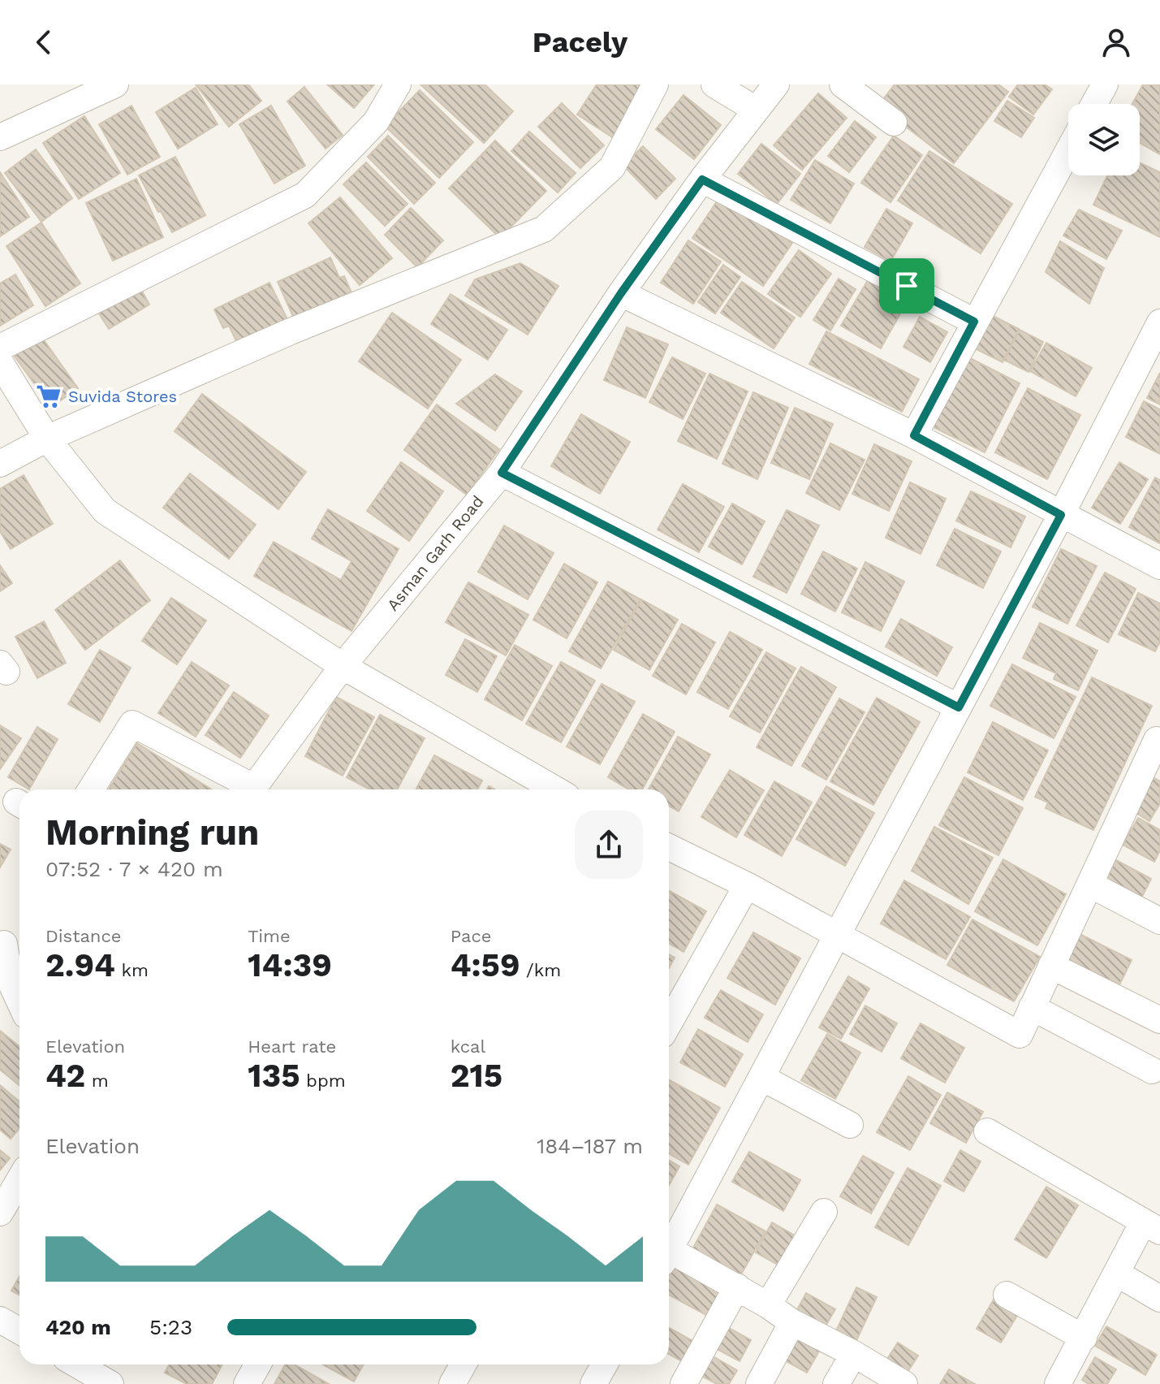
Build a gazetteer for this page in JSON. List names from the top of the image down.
{
  "streets": {
    "street": ["Asman Garh Road"]
  },
  "places": {
    "supermarket": ["Suvida Stores"]
  },
  "page": {
    "header": "Pacely",
    "heading": ["Morning run", "07:52 · 7 × 420 m"],
    "stats": [
      ["Distance", "2.94 km"],
      ["Time", "14:39"],
      ["Pace", "4:59 /km"],
      ["Elevation", "42 m"],
      ["Heart rate", "135 bpm"],
      ["kcal", "215"]
    ],
    "chart": ["Elevation", "184–187 m"],
    "list": [
      {
        "name": "420 m",
        "note": "5:23"
      }
    ]
  }
}
